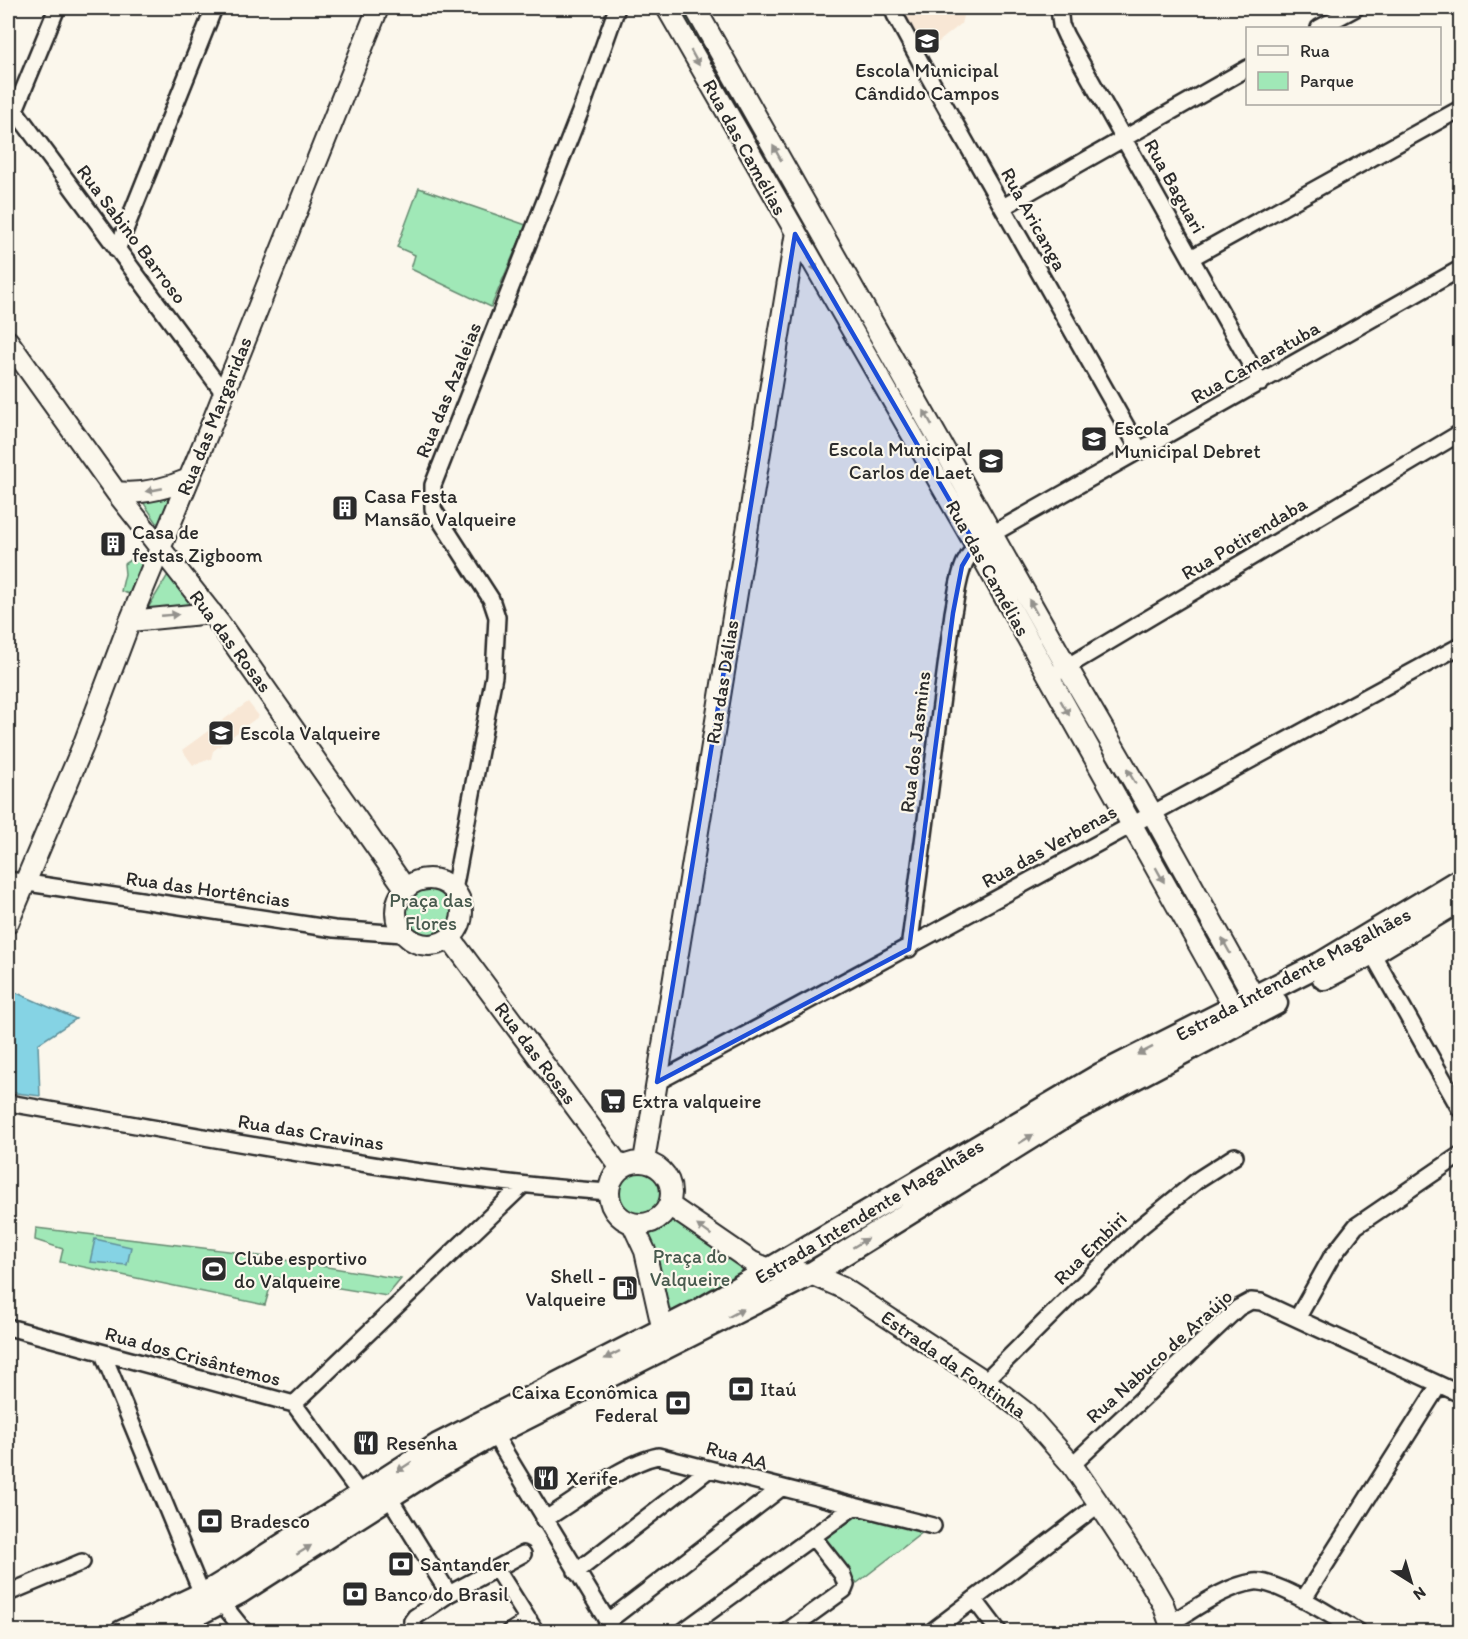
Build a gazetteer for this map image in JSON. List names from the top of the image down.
{
  "streets": {
    "main road": ["Estrada Intendente Magalhães"],
    "street": [
      "Rua das Camélias",
      "Rua Baguari",
      "Rua Aricanga",
      "Rua Sabino Barroso",
      "Rua Camaratuba",
      "Rua das Azaleias",
      "Rua das Margaridas",
      "Rua Potirendaba",
      "Rua das Rosas",
      "Rua das Dálias",
      "Rua dos Jasmins",
      "Rua das Verbenas",
      "Rua das Hortências",
      "Rua das Cravinas",
      "Rua Embiri",
      "Rua dos Crisântemos",
      "Rua Nabuco de Araújo",
      "Estrada da Fontinha",
      "Rua AA"
    ]
  },
  "crossings": [
    ["Rua das Camélias", "Rua Camaratuba"],
    ["Rua das Camélias", "Rua Potirendaba"],
    ["Rua das Camélias", "Rua das Dálias"],
    ["Rua das Camélias", "Rua dos Jasmins"],
    ["Rua das Camélias", "Rua das Verbenas"],
    ["Rua das Camélias", "Estrada Intendente Magalhães"],
    ["Rua Baguari", "Rua Camaratuba"],
    ["Rua Aricanga", "Rua Camaratuba"],
    ["Rua Sabino Barroso", "Rua das Margaridas"],
    ["Rua Camaratuba", "Rua dos Jasmins"],
    ["Rua das Azaleias", "Rua das Rosas"],
    ["Rua das Azaleias", "Rua das Hortências"],
    ["Rua das Margaridas", "Rua das Rosas"],
    ["Rua das Margaridas", "Rua das Hortências"],
    ["Rua das Rosas", "Rua das Dálias"],
    ["Rua das Rosas", "Rua das Hortências"],
    ["Rua das Rosas", "Rua das Cravinas"],
    ["Rua das Dálias", "Rua das Verbenas"],
    ["Rua das Dálias", "Rua das Cravinas"],
    ["Rua dos Jasmins", "Rua das Verbenas"],
    ["Estrada Intendente Magalhães", "Rua dos Crisântemos"],
    ["Estrada Intendente Magalhães", "Estrada da Fontinha"],
    ["Rua Embiri", "Estrada da Fontinha"],
    ["Rua Nabuco de Araújo", "Estrada da Fontinha"]
  ],
  "parks": ["Praça das Flores", "Praça do Valqueire"],
  "places": {
    "school or university": [
      "Escola Municipal Cândido Campos",
      "Escola Municipal Debret",
      "Escola Municipal Carlos de Laet",
      "Escola Valqueire"
    ],
    "building": ["Casa Festa Mansão Valqueire", "Casa de festas Zigboom"],
    "supermarket": ["Extra valqueire"],
    "sports": ["Clube esportivo do Valqueire"],
    "fuel station": ["Shell - Valqueire"],
    "bank": [
      "Itaú",
      "Caixa Econômica Federal",
      "Bradesco",
      "Santander",
      "Banco do Brasil"
    ],
    "restaurant": ["Resenha", "Xerife"]
  },
  "legend": ["Rua", "Parque"],
  "north": "bottom right"
}
